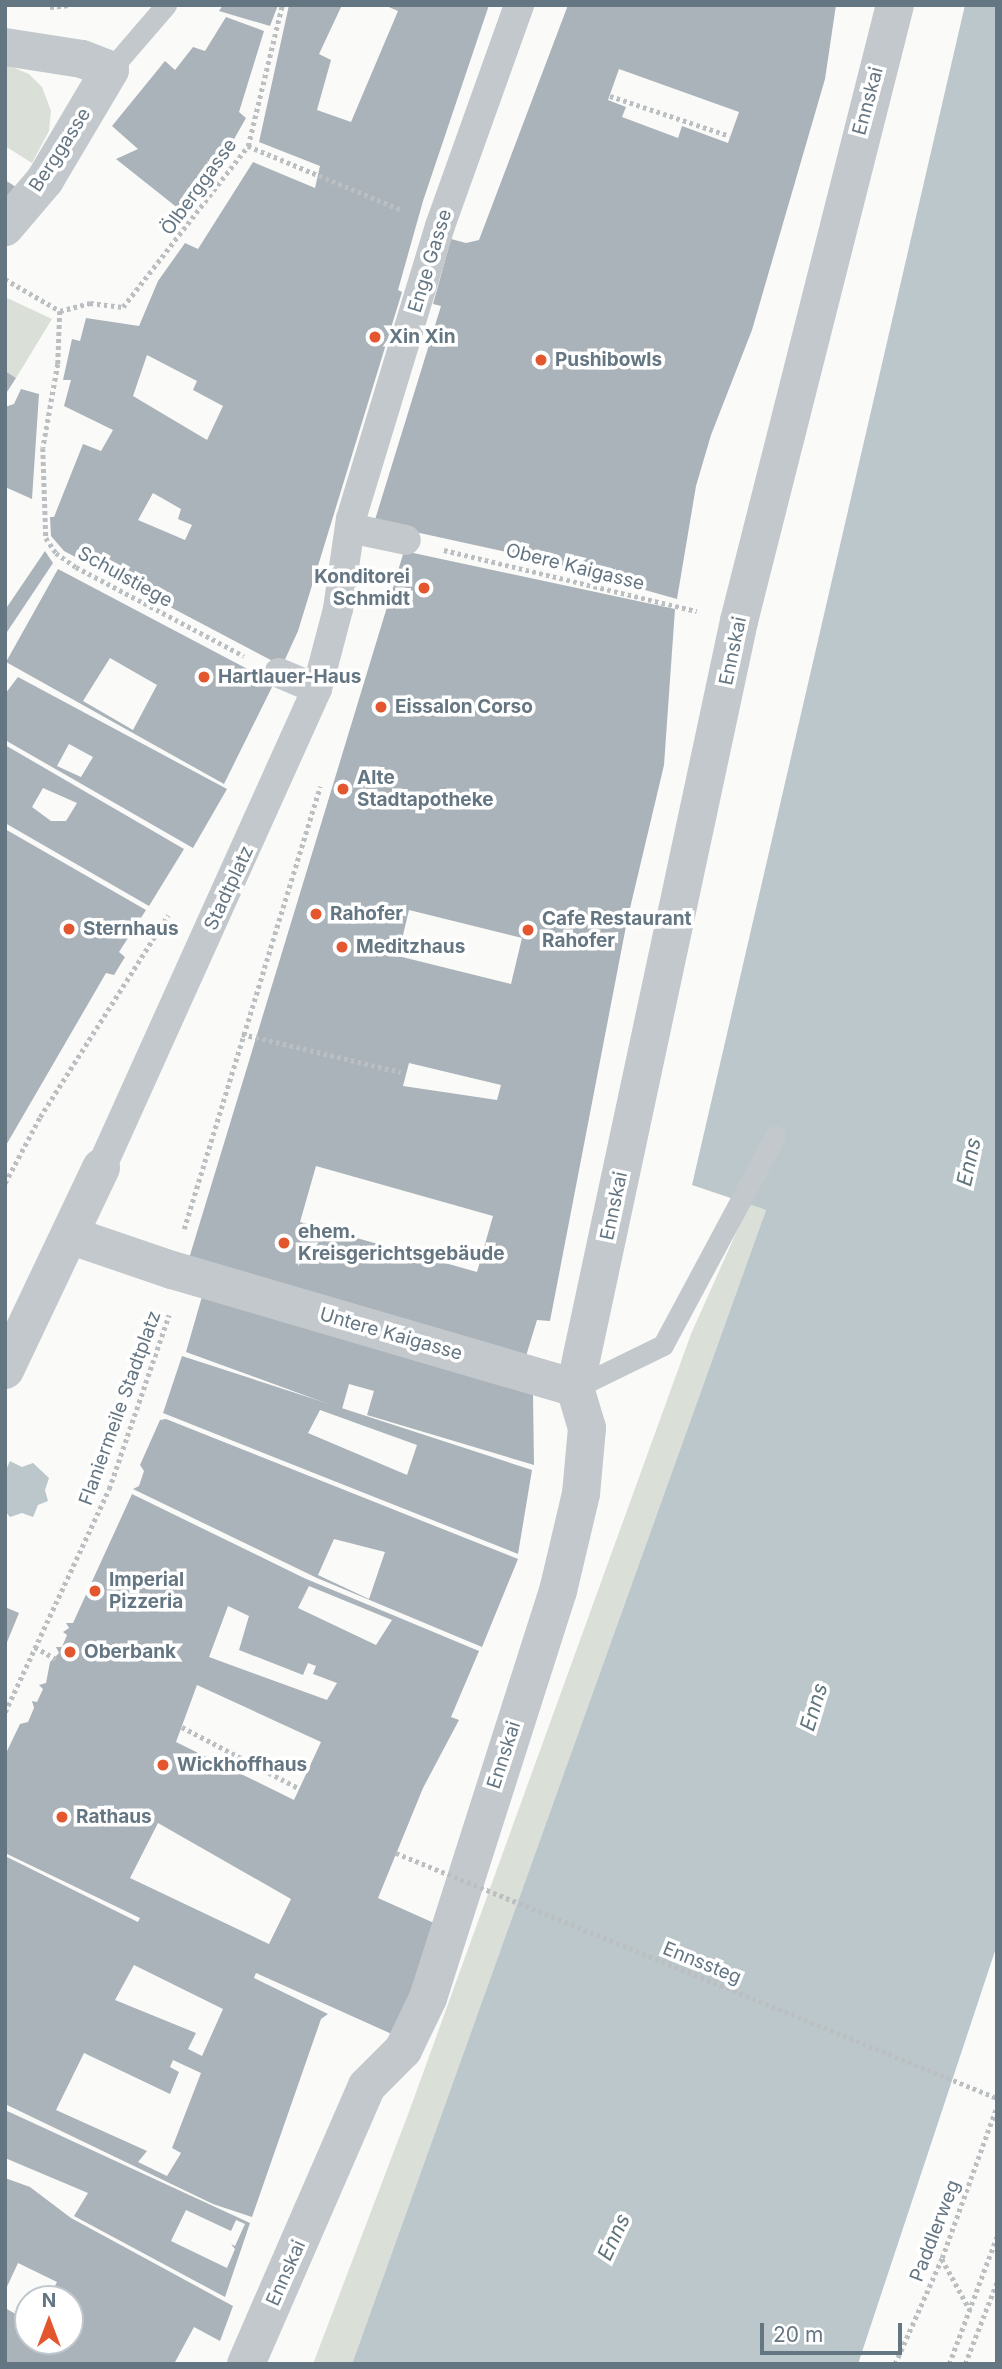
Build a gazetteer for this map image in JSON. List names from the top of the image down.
{
  "streets": {
    "street": [
      "Ennskai",
      "Berggasse",
      "Enge Gasse",
      "Stadtplatz",
      "Untere Kaigasse"
    ],
    "path": [
      "Ölberggasse",
      "Obere Kaigasse",
      "Schulstiege",
      "Flaniermeile Stadtplatz",
      "Ennssteg",
      "Paddlerweg"
    ]
  },
  "crossings": [
    ["Ennskai", "Obere Kaigasse"],
    ["Ennskai", "Untere Kaigasse"],
    ["Ölberggasse", "Schulstiege"],
    ["Enge Gasse", "Stadtplatz"],
    ["Untere Kaigasse", "Flaniermeile Stadtplatz"]
  ],
  "water": ["Enns"],
  "places": [
    "Xin Xin",
    "Pushibowls",
    "Konditorei Schmidt",
    "Hartlauer-Haus",
    "Eissalon Corso",
    "Alte Stadtapotheke",
    "Rahofer",
    "Sternhaus",
    "Cafe Restaurant Rahofer",
    "Meditzhaus",
    "ehem. Kreisgerichtsgebäude",
    "Imperial Pizzeria",
    "Oberbank",
    "Wickhoffhaus",
    "Rathaus"
  ],
  "scale_bar": "20 m",
  "north": "top"
}
